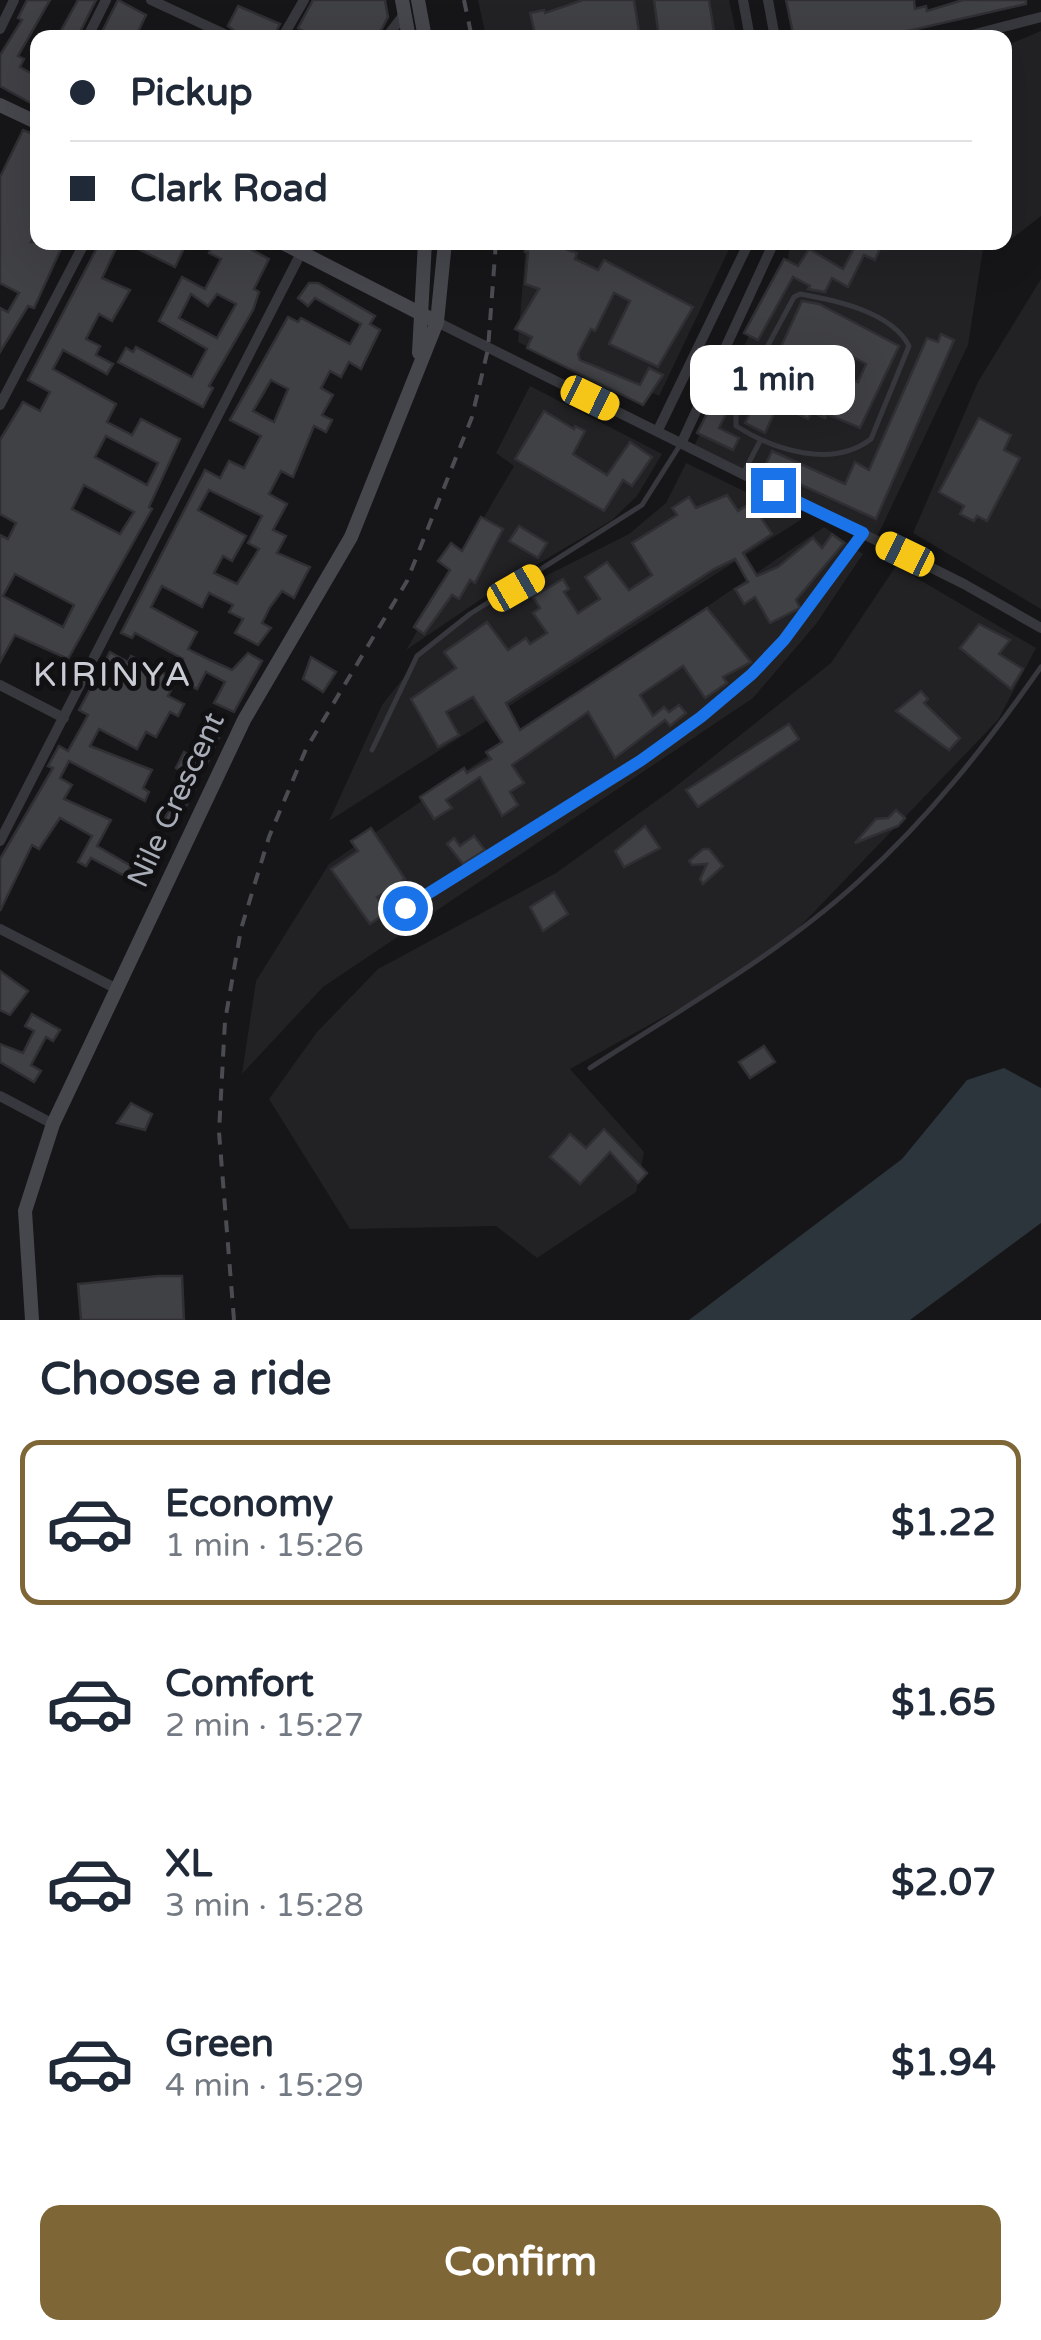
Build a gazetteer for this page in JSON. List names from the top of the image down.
{
  "streets": {
    "street": ["Nile Crescent"]
  },
  "districts": ["KIRINYA"],
  "page": {
    "banner": ["Pickup", "Clark Road"],
    "bubble": "1 min",
    "heading": "Choose a ride",
    "list": [
      {
        "name": "Economy",
        "note": "1 min · 15:26",
        "value": "$1.22"
      },
      {
        "name": "Comfort",
        "note": "2 min · 15:27",
        "value": "$1.65"
      },
      {
        "name": "XL",
        "note": "3 min · 15:28",
        "value": "$2.07"
      },
      {
        "name": "Green",
        "note": "4 min · 15:29",
        "value": "$1.94"
      }
    ],
    "buttons": "Confirm"
  }
}
